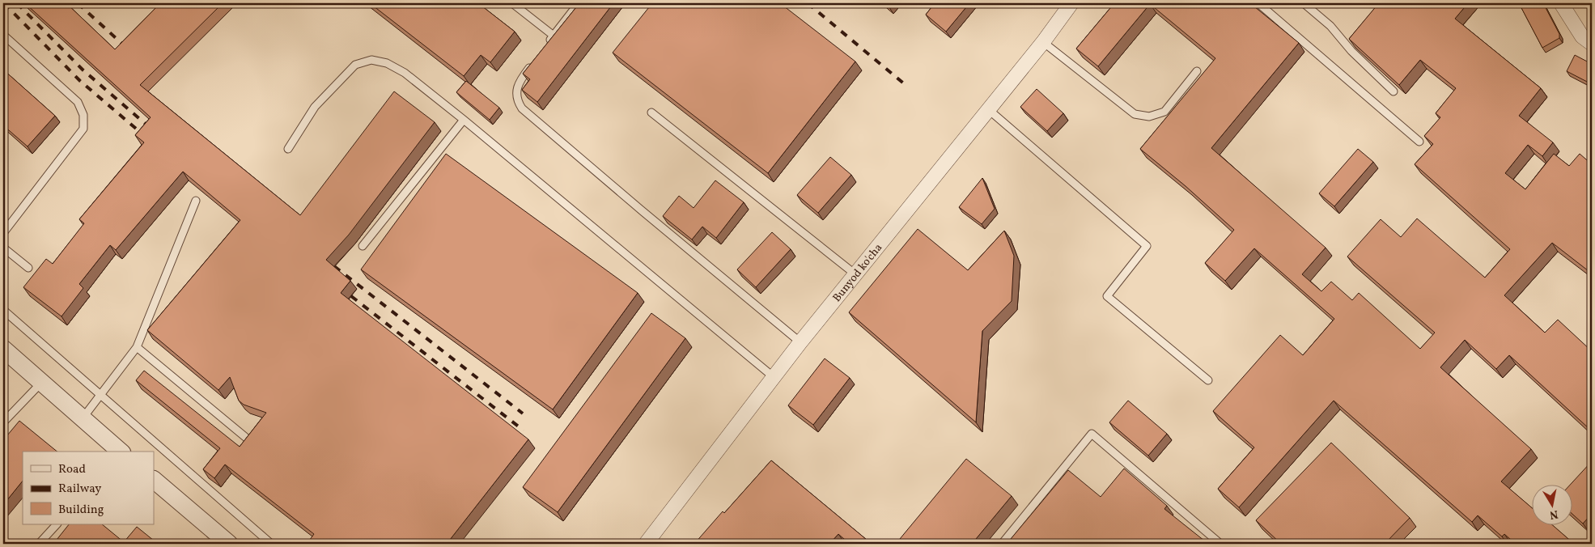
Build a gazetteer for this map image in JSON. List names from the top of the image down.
{
  "streets": {
    "street": ["Bunyod ko'cha"]
  },
  "legend": ["Road", "Railway", "Building"],
  "north": "bottom"
}
